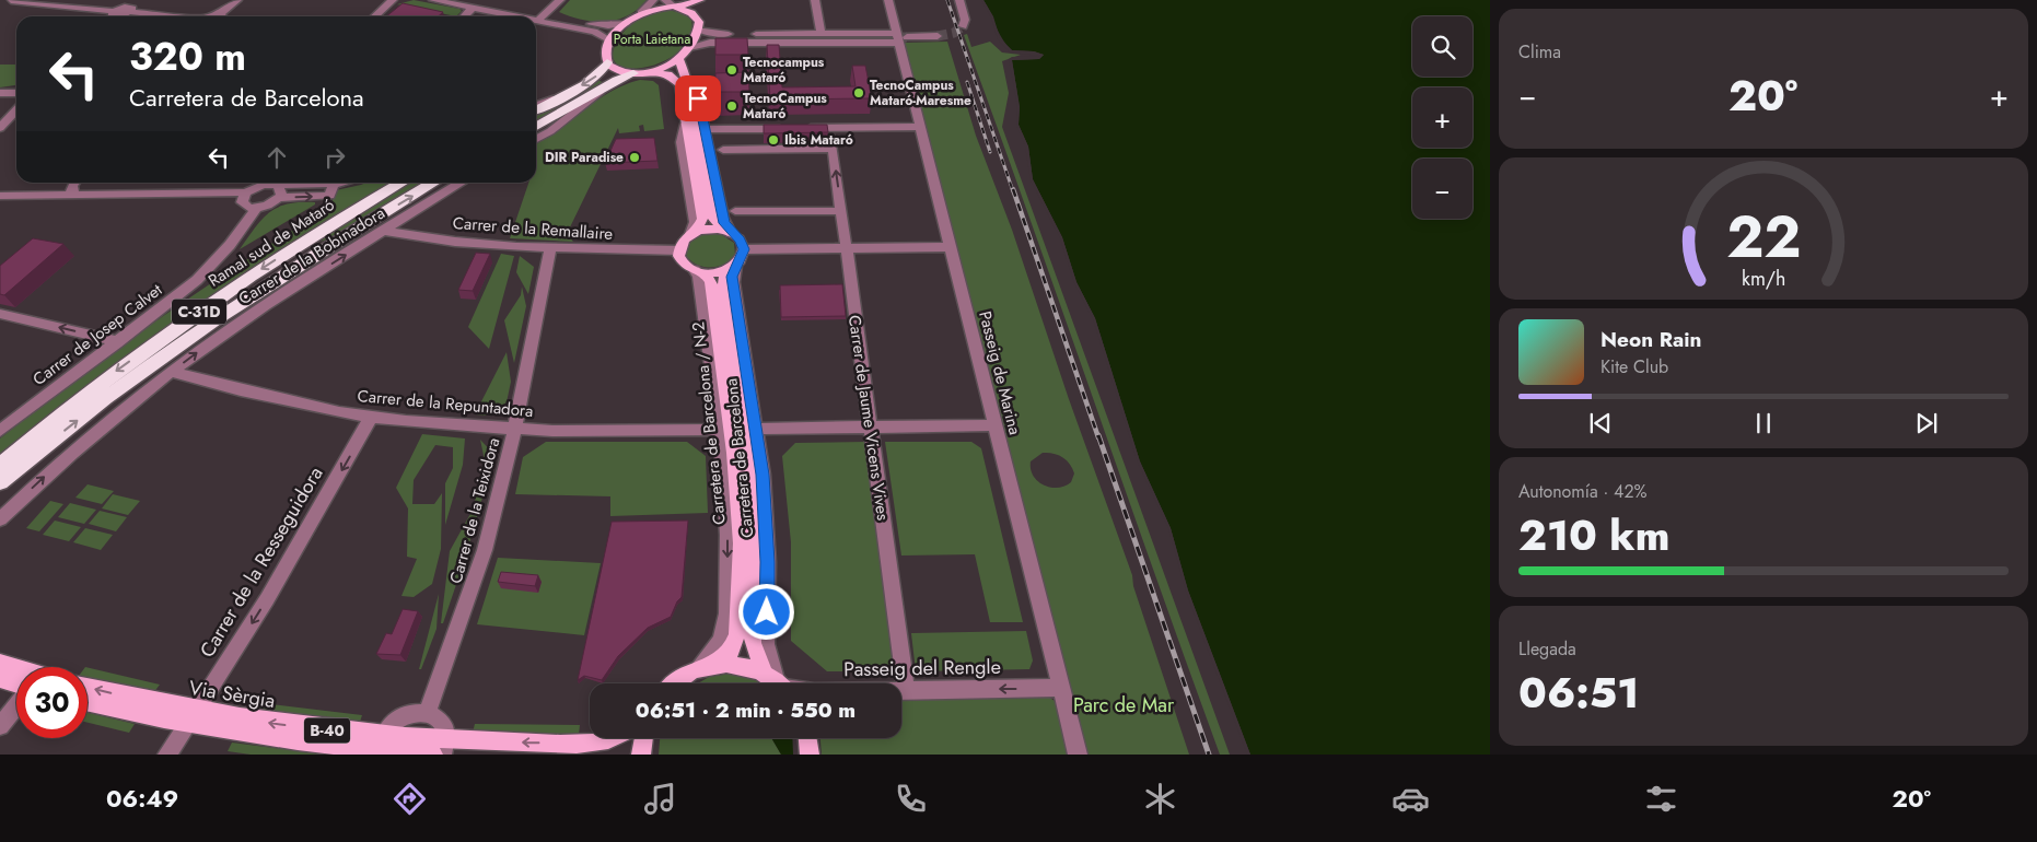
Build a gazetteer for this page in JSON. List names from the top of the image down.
{
  "streets": {
    "highway": ["Ramal sud de Mataró", "C-31D"],
    "main road": ["Carretera de Barcelona / N-2", "Via Sèrgia", "B-40"],
    "street": [
      "Carrer de la Remallaire",
      "Carrer de la Bobinadora",
      "Carrer de Josep Calvet",
      "Passeig de Marina",
      "Carrer de la Repuntadora",
      "Carrer de Jaume Vicens Vives",
      "Carretera de Barcelona",
      "Carrer de la Teixidora",
      "Carrer de la Resseguidora",
      "Passeig del Rengle"
    ]
  },
  "crossings": [
    ["Carrer de la Remallaire", "Carrer de la Bobinadora"],
    ["Carrer de la Remallaire", "Carretera de Barcelona / N-2"],
    ["Carrer de la Remallaire", "Carretera de Barcelona"],
    ["Carrer de la Remallaire", "Carrer de la Teixidora"],
    ["Carrer de la Bobinadora", "Carrer de la Repuntadora"],
    ["Passeig de Marina", "Passeig del Rengle"],
    ["Carrer de la Repuntadora", "Carretera de Barcelona"],
    ["Carrer de la Repuntadora", "Carrer de la Teixidora"],
    ["Carrer de la Repuntadora", "Carrer de la Resseguidora"],
    ["Carrer de Jaume Vicens Vives", "Passeig del Rengle"],
    ["Carretera de Barcelona / N-2", "Carretera de Barcelona"],
    ["Carrer de la Resseguidora", "Via Sèrgia"]
  ],
  "one_way": ["Carrer de la Bobinadora", "Carrer de la Resseguidora", "Passeig del Rengle"],
  "parks": ["Porta Laietana", "Parc de Mar"],
  "places": [
    "Tecnocampus Mataró",
    "TecnoCampus Mataró-Maresme",
    "TecnoCampus Mataró",
    "Ibis Mataró",
    "DIR Paradise"
  ],
  "page": {
    "tile": [
      "Clima",
      ["Autonomía · 42%", "210 km"],
      ["Llegada", "06:51"]
    ],
    "map_buttons": ["+", "−"],
    "turn": ["320 m", "Carretera de Barcelona"],
    "heat": ["−", "20°", "+"],
    "song": ["Neon Rain", "Kite Club"],
    "limit": "30",
    "trip": "06:51 · 2 min · 550 m",
    "tabs": ["06:49", "20°"],
    "gauge": ["22", "km/h"]
  }
}
